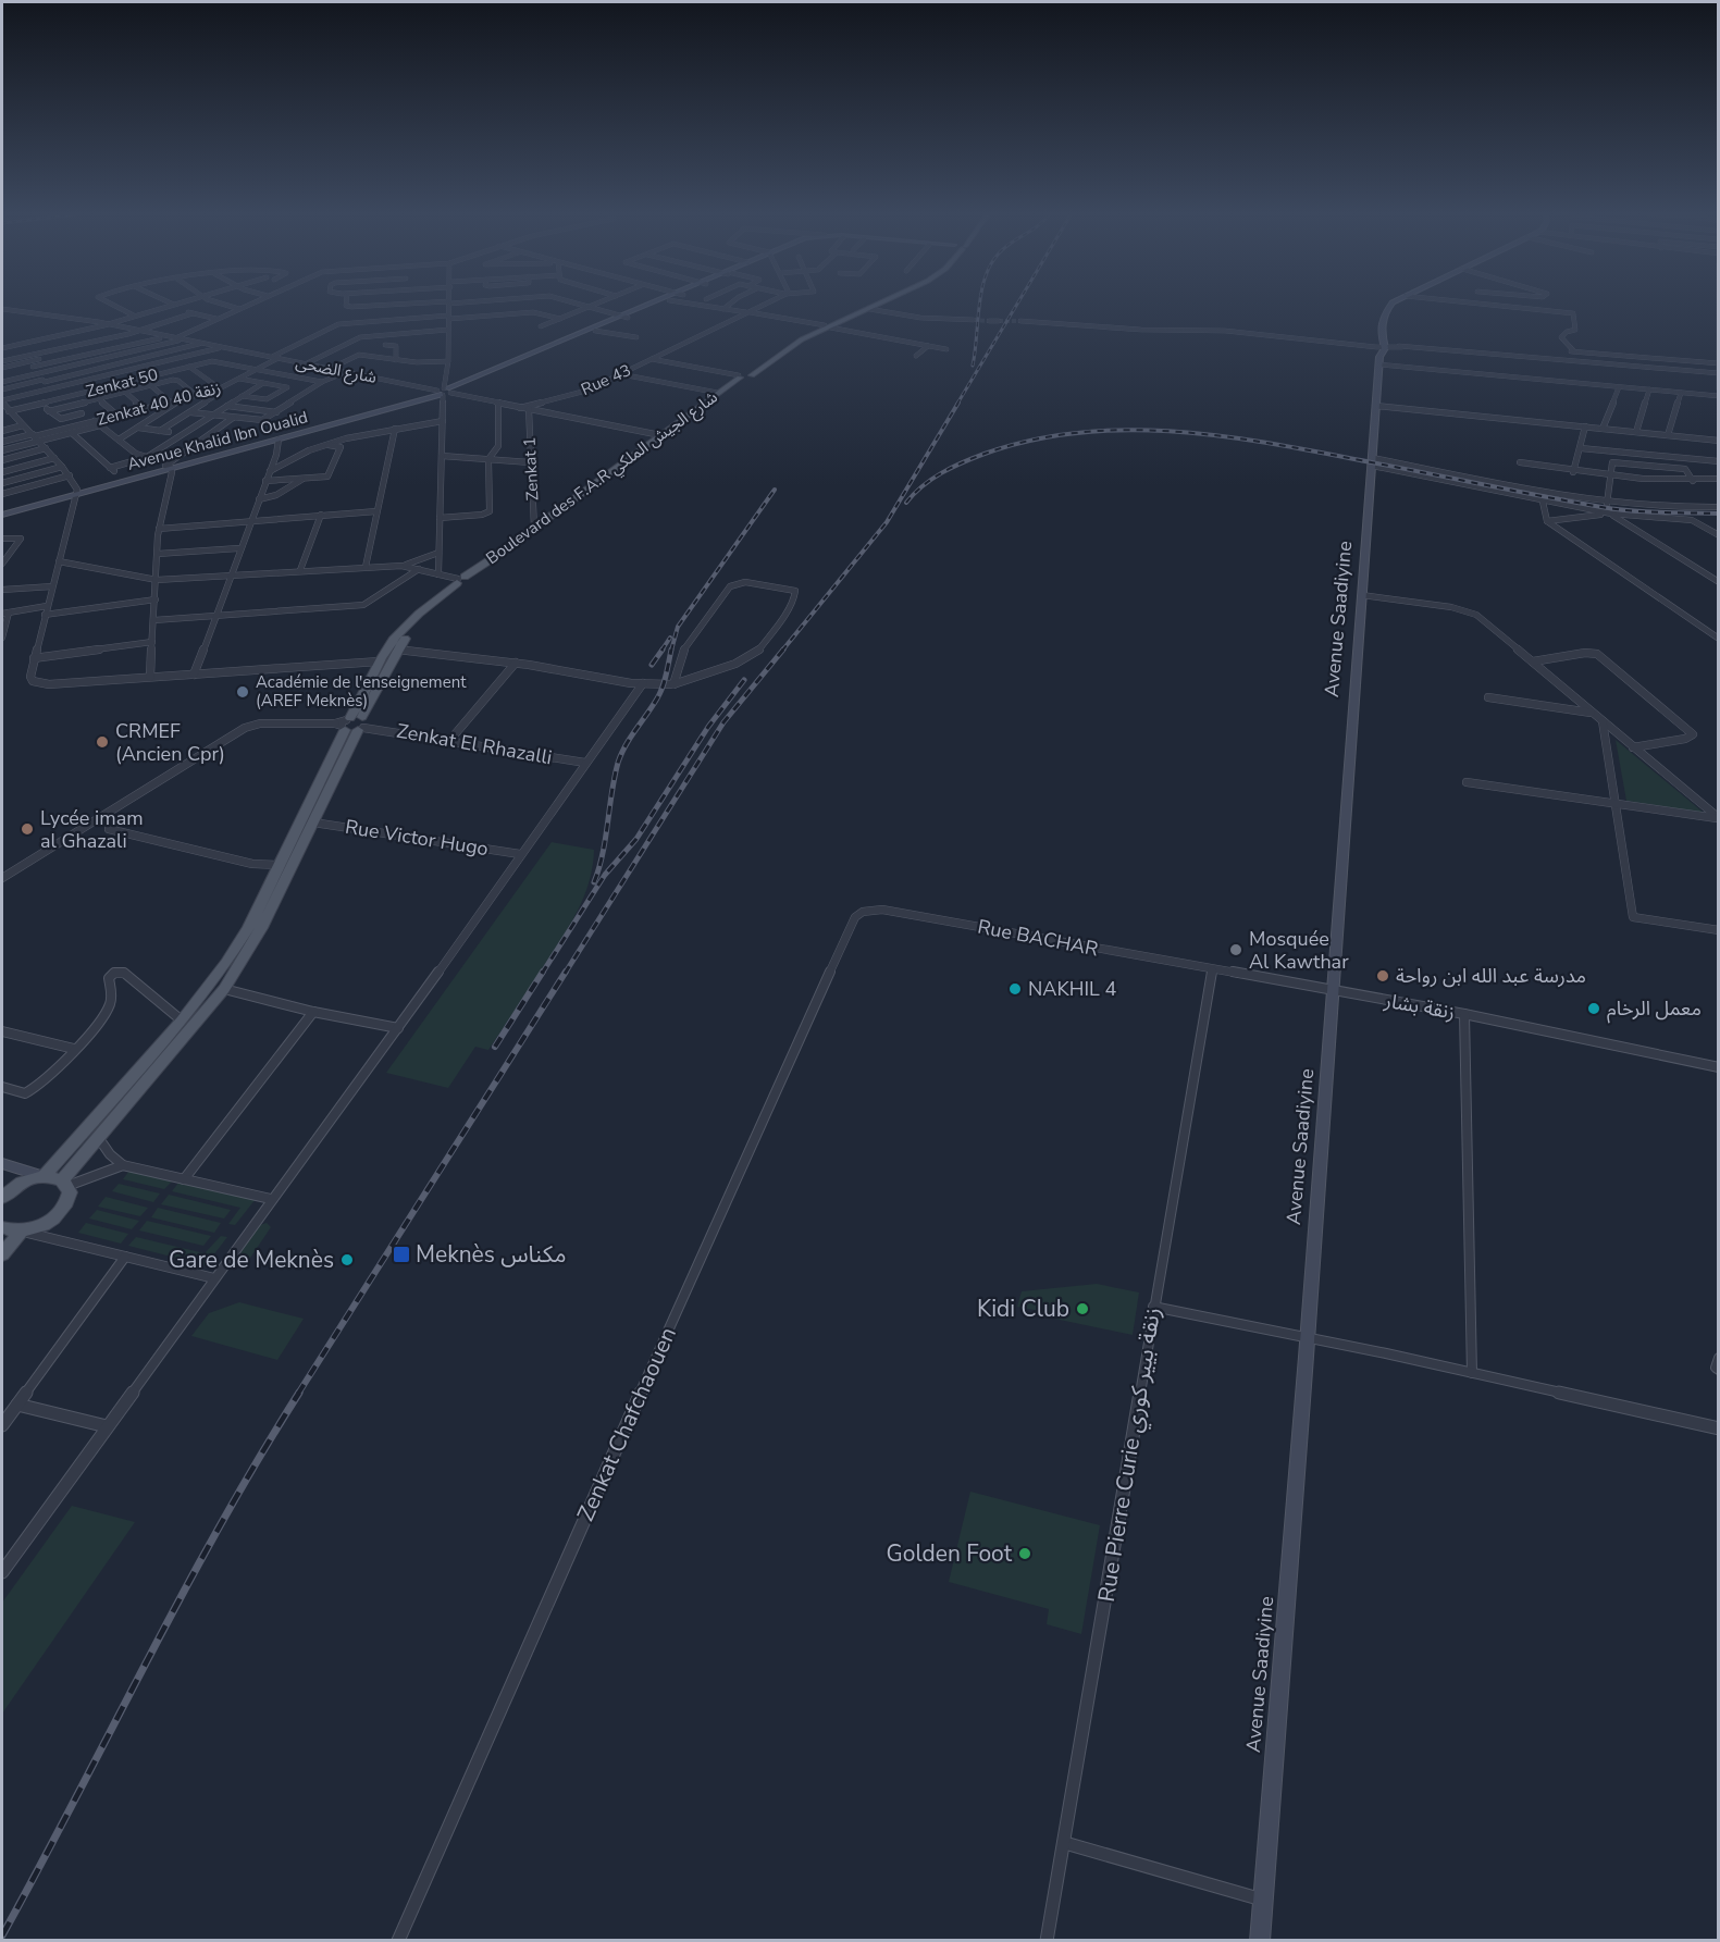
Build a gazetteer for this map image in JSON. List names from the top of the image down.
{
  "streets": {
    "main road": ["Avenue Khalid Ibn Oualid", "Boulevard des F.A.R شارع الجيش الملكي", "Avenue Saadiyine"],
    "street": [
      "شارع الضحى",
      "Rue 43",
      "Zenkat 50",
      "Zenkat 40 زنقة 40",
      "Zenkat 1",
      "Zenkat El Rhazalli",
      "Rue Victor Hugo",
      "Rue BACHAR",
      "زنقة بشار",
      "Zenkat Chafchaouen",
      "Rue Pierre Curie زنقة بيير كوري"
    ]
  },
  "crossings": [
    ["شارع الضحى", "Rue 43"],
    ["شارع الضحى", "Zenkat 40 زنقة 40"],
    ["شارع الضحى", "Avenue Khalid Ibn Oualid"],
    ["شارع الضحى", "Zenkat 1"],
    ["شارع الضحى", "Boulevard des F.A.R شارع الجيش الملكي"],
    ["Zenkat 50", "Zenkat 40 زنقة 40"],
    ["Zenkat 1", "Boulevard des F.A.R شارع الجيش الملكي"],
    ["Boulevard des F.A.R شارع الجيش الملكي", "Zenkat El Rhazalli"],
    ["Boulevard des F.A.R شارع الجيش الملكي", "Rue Victor Hugo"],
    ["Avenue Saadiyine", "زنقة بشار"],
    ["Rue BACHAR", "زنقة بشار"],
    ["Rue BACHAR", "Zenkat Chafchaouen"],
    ["Rue BACHAR", "Rue Pierre Curie زنقة بيير كوري"],
    ["زنقة بشار", "Rue Pierre Curie زنقة بيير كوري"]
  ],
  "places": {
    "other": [
      "Académie de l'enseignement (AREF Meknès)",
      "CRMEF (Ancien Cpr)",
      "Lycée imam al Ghazali",
      "Mosquée Al Kawthar",
      "مدرسة عبد الله ابن رواحة",
      "NAKHIL 4",
      "معمل الرخام",
      "Gare de Meknès",
      "Kidi Club",
      "Golden Foot"
    ],
    "transit": ["Meknès مكناس"]
  }
}
